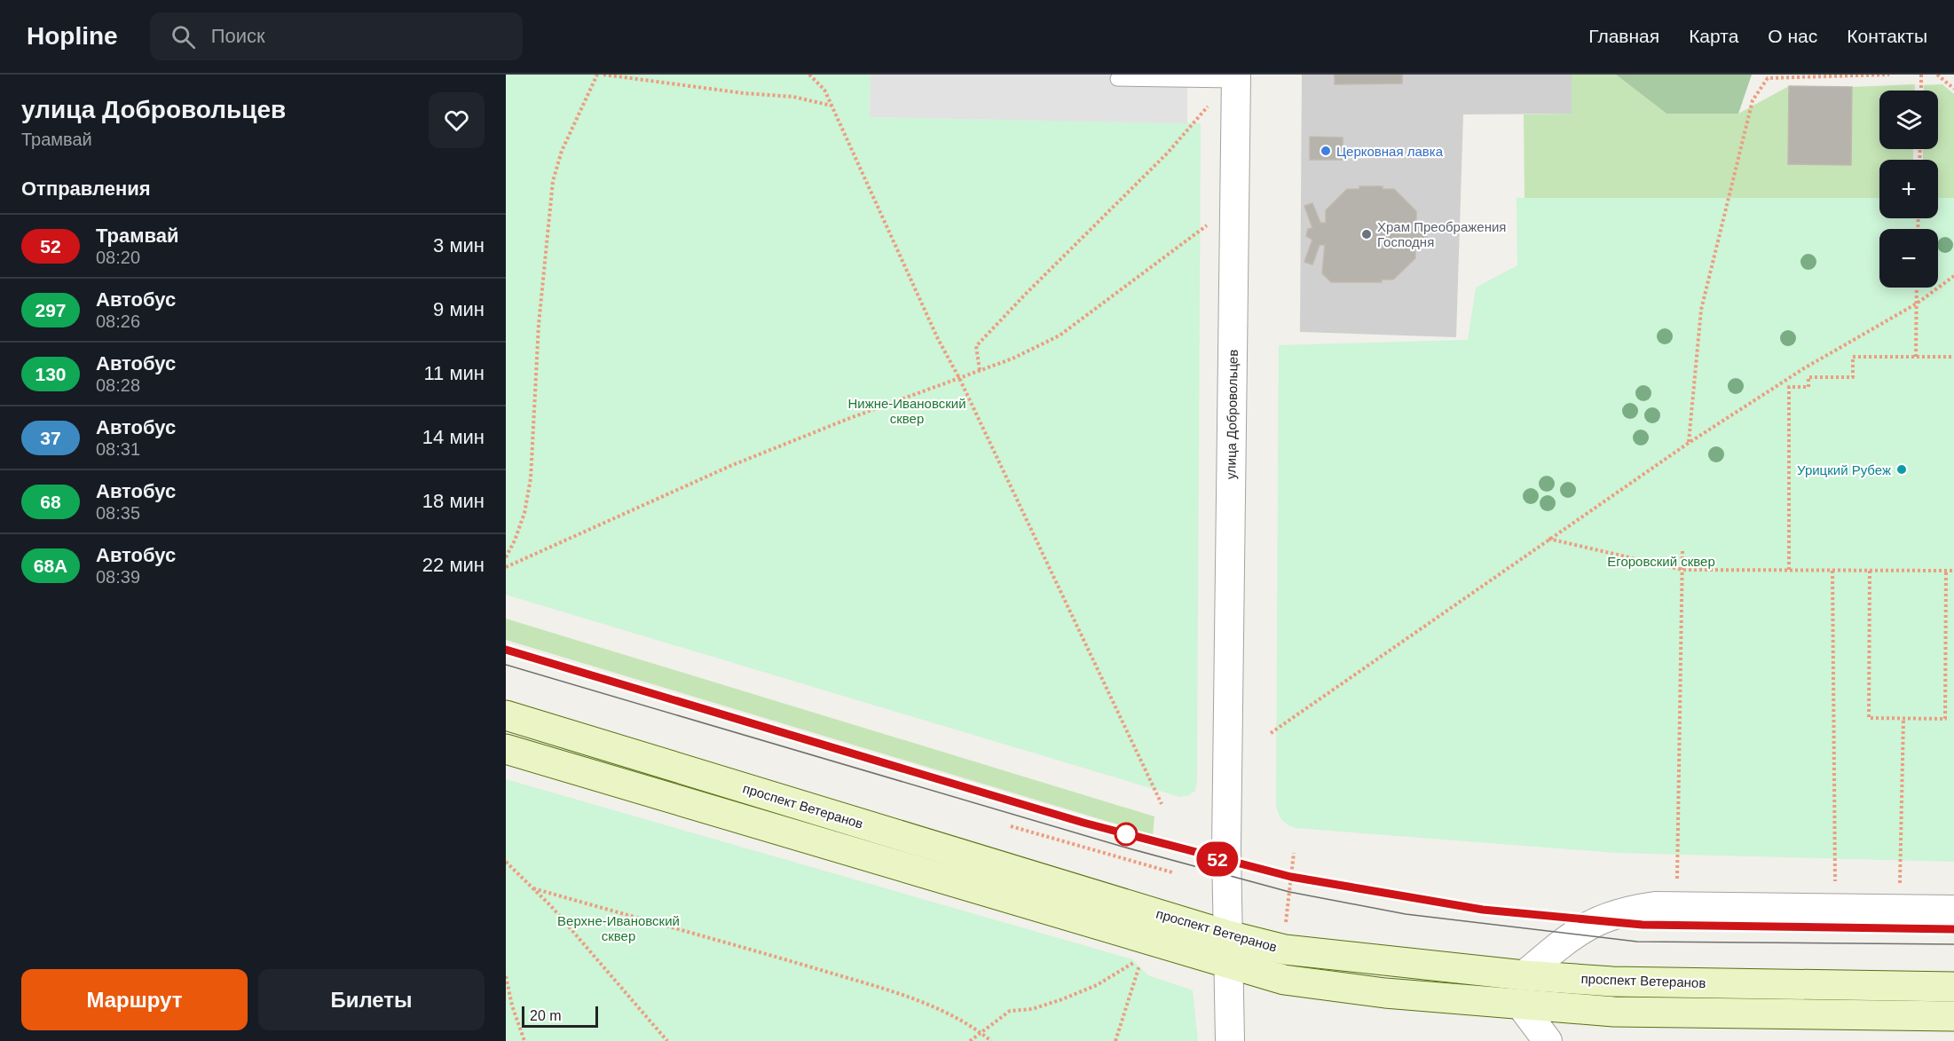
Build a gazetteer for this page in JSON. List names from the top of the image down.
{
  "streets": {
    "main road": ["проспект Ветеранов"],
    "street": ["улица Добровольцев"]
  },
  "crossings": [
    ["улица Добровольцев", "проспект Ветеранов"]
  ],
  "parks": ["Нижне-Ивановский сквер", "Егоровский сквер", "Верхне-Ивановский сквер"],
  "places": ["Церковная лавка", "Храм Преображения Господня", "Урицкий Рубеж"],
  "lines": ["tram line 52"],
  "scale_bar": "20 m",
  "page": {
    "header": "Hopline",
    "search": "Поиск",
    "nav": [
      "Главная",
      "Карта",
      "О нас",
      "Контакты"
    ],
    "heading": [
      ["улица Добровольцев", "Трамвай"],
      "Отправления"
    ],
    "on_map": "52",
    "map_buttons": ["+", "−"],
    "list": [
      {
        "mark": "52",
        "name": "Трамвай",
        "note": "08:20",
        "value": "3 мин"
      },
      {
        "mark": "297",
        "name": "Автобус",
        "note": "08:26",
        "value": "9 мин"
      },
      {
        "mark": "130",
        "name": "Автобус",
        "note": "08:28",
        "value": "11 мин"
      },
      {
        "mark": "37",
        "name": "Автобус",
        "note": "08:31",
        "value": "14 мин"
      },
      {
        "mark": "68",
        "name": "Автобус",
        "note": "08:35",
        "value": "18 мин"
      },
      {
        "mark": "68А",
        "name": "Автобус",
        "note": "08:39",
        "value": "22 мин"
      }
    ],
    "buttons": ["Маршрут", "Билеты"],
    "scale": "20 m"
  }
}
